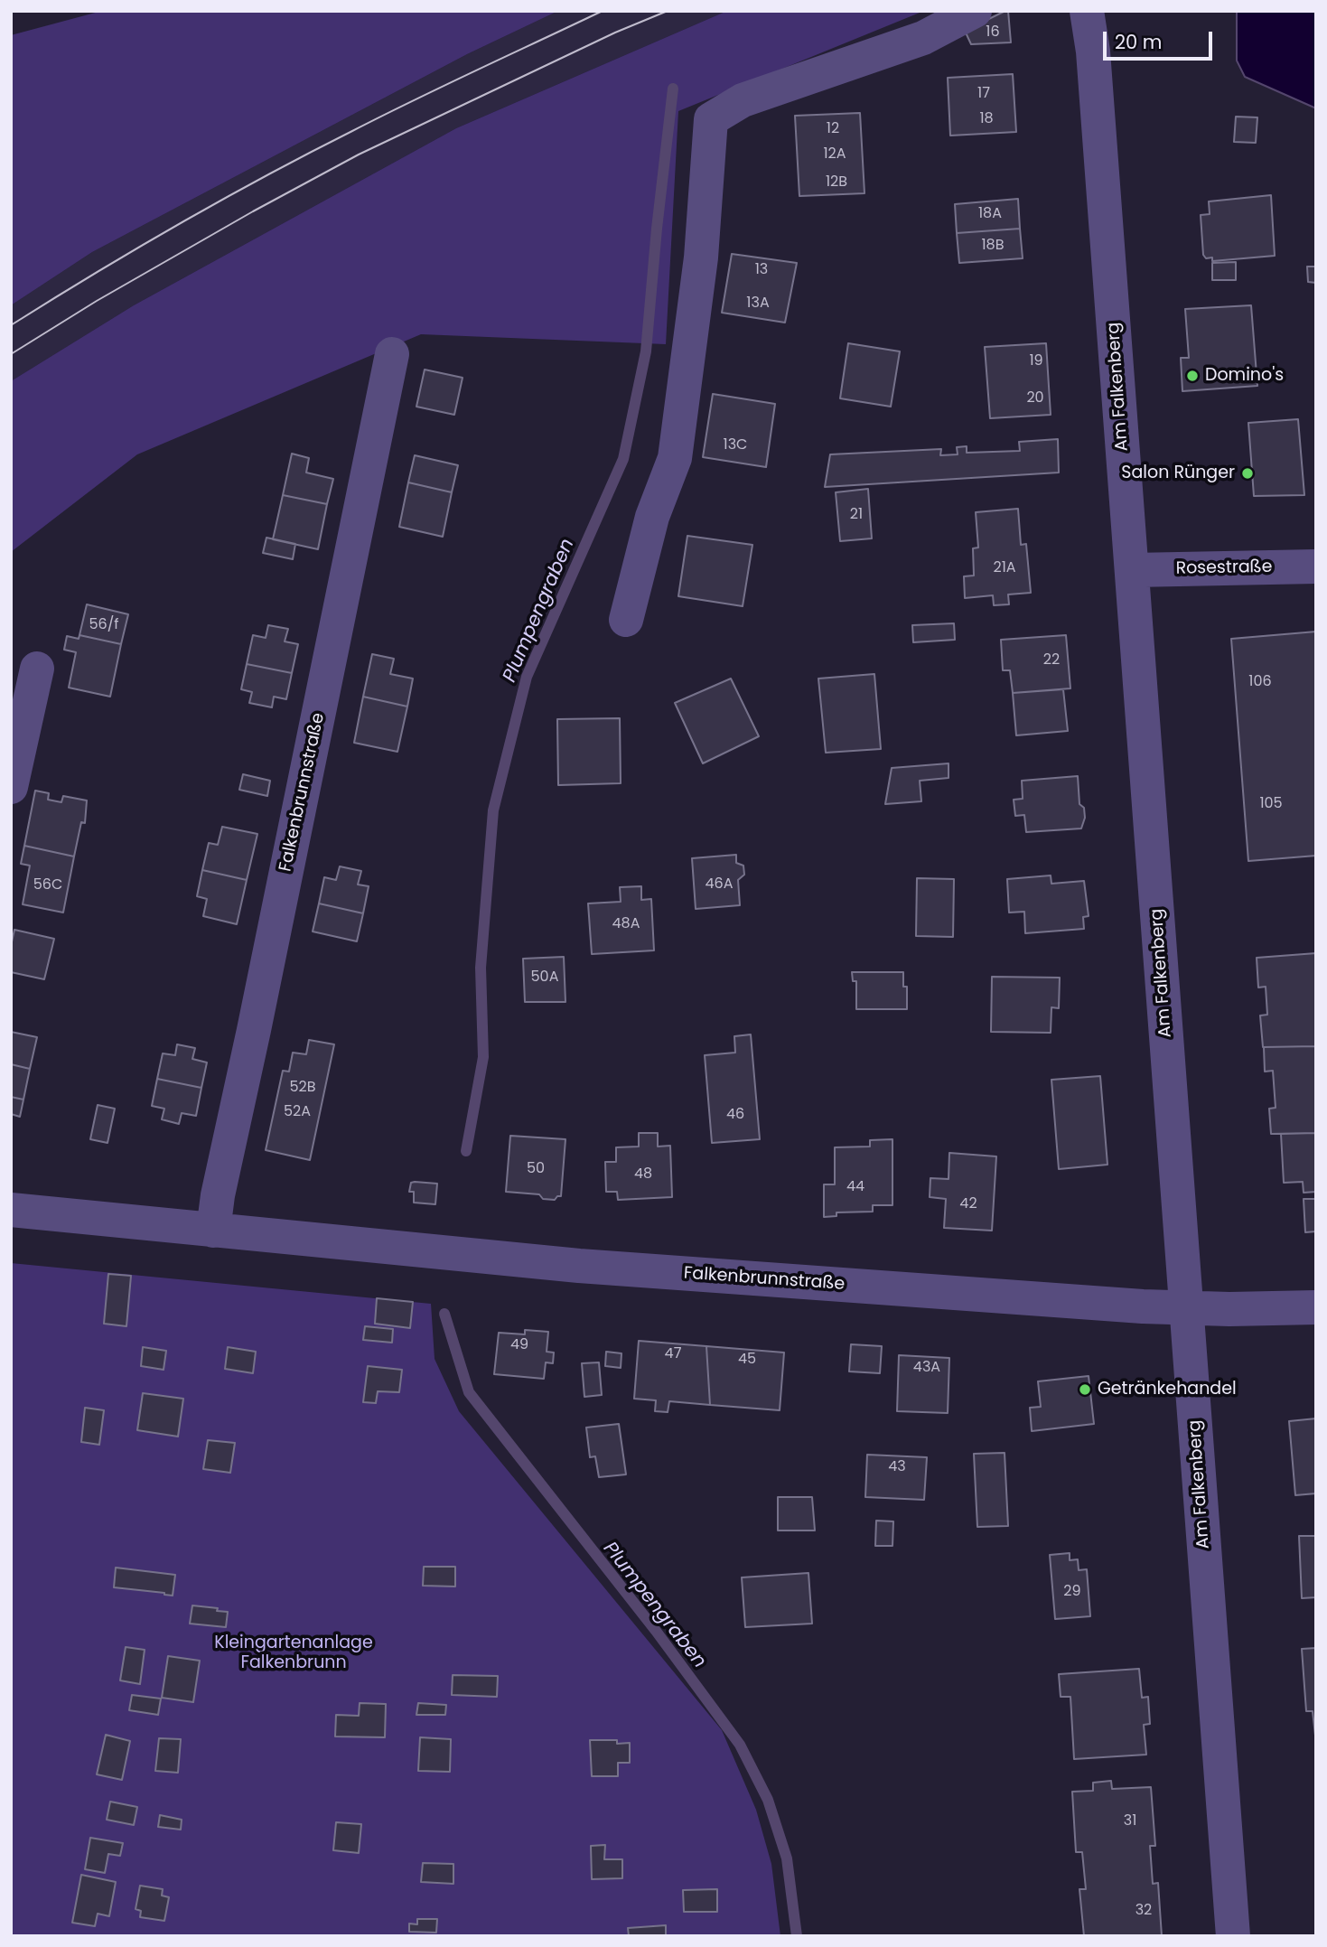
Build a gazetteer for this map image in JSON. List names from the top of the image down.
{
  "streets": {
    "street": ["Am Falkenberg", "Rosestraße", "Falkenbrunnstraße"]
  },
  "crossings": [
    ["Am Falkenberg", "Rosestraße"],
    ["Am Falkenberg", "Falkenbrunnstraße"]
  ],
  "water": ["Plumpengraben"],
  "parks": ["Kleingartenanlage Falkenbrunn"],
  "places": ["Domino's", "Salon Rünger", "Getränkehandel"],
  "house_numbers": [
    "16",
    "17",
    "18",
    "12",
    "12A",
    "12B",
    "18A",
    "18B",
    "13",
    "13A",
    "19",
    "20",
    "13C",
    "21",
    "21A",
    "56/f",
    "22",
    "106",
    "105",
    "46A",
    "56C",
    "48A",
    "50A",
    "52B",
    "52A",
    "46",
    "50",
    "48",
    "44",
    "42",
    "49",
    "47",
    "45",
    "43A",
    "43",
    "29",
    "31",
    "32"
  ],
  "scale_bar": "20 m"
}
